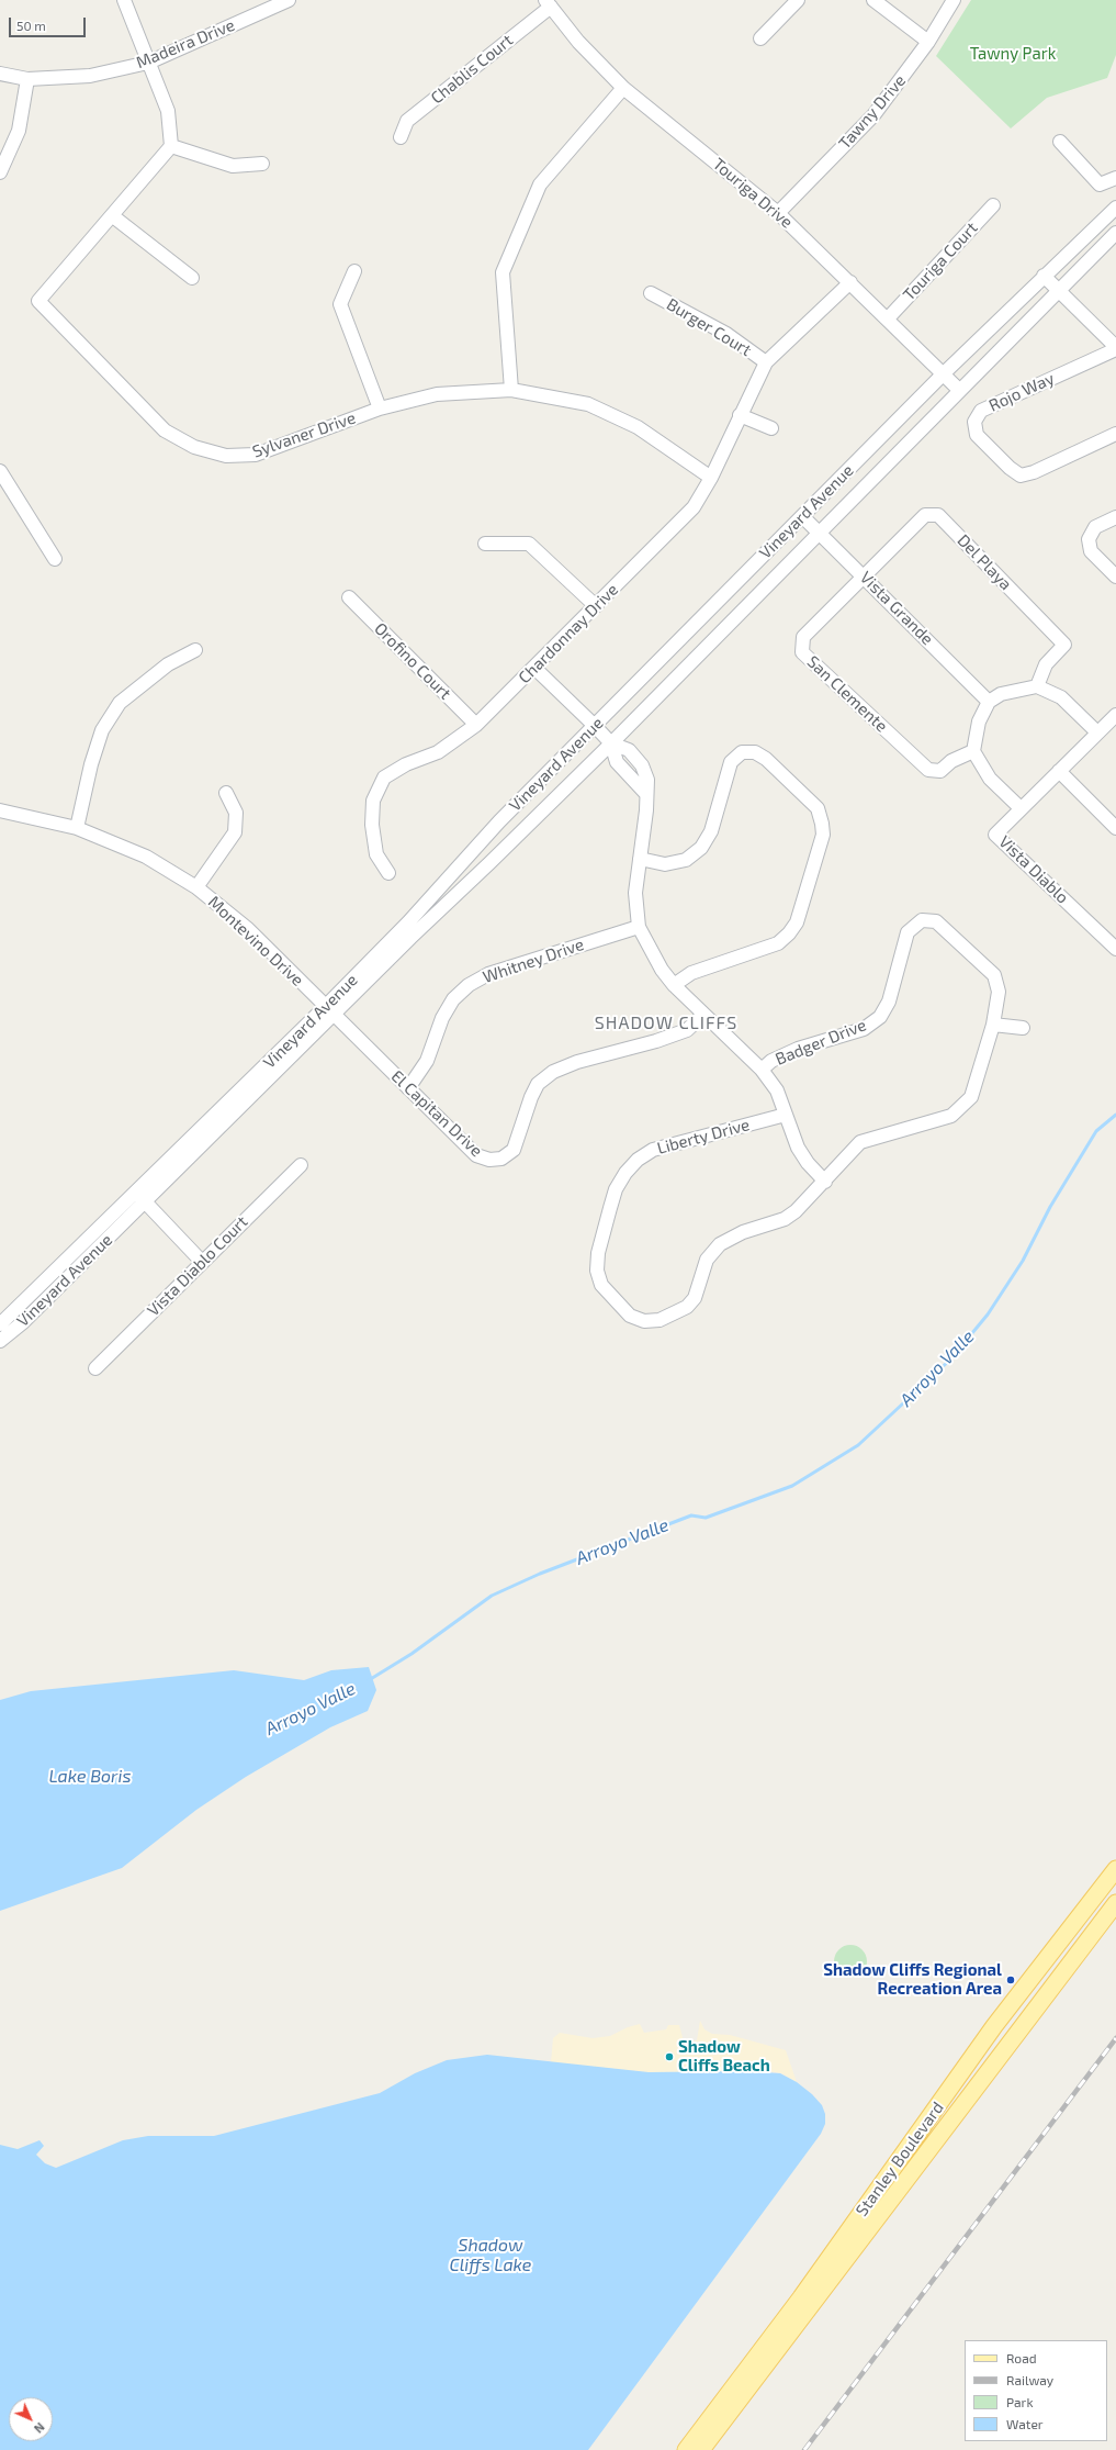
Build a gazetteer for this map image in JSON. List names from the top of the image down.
{
  "streets": {
    "main road": ["Stanley Boulevard"],
    "street": [
      "Madeira Drive",
      "Chablis Court",
      "Tawny Drive",
      "Touriga Drive",
      "Touriga Court",
      "Burger Court",
      "Rojo Way",
      "Sylvaner Drive",
      "Vineyard Avenue",
      "Del Playa",
      "Vista Grande",
      "Chardonnay Drive",
      "Orofino Court",
      "San Clemente",
      "Vista Diablo",
      "Montevino Drive",
      "Whitney Drive",
      "Badger Drive",
      "El Capitan Drive",
      "Liberty Drive",
      "Vista Diablo Court"
    ]
  },
  "crossings": [
    ["Chablis Court", "Touriga Drive"],
    ["Tawny Drive", "Touriga Drive"],
    ["Touriga Drive", "Touriga Court"],
    ["Touriga Drive", "Vineyard Avenue"],
    ["Touriga Drive", "Chardonnay Drive"],
    ["Burger Court", "Chardonnay Drive"],
    ["Sylvaner Drive", "Chardonnay Drive"],
    ["Vineyard Avenue", "Vista Grande"],
    ["Vineyard Avenue", "Montevino Drive"],
    ["Vineyard Avenue", "El Capitan Drive"],
    ["Del Playa", "Vista Grande"],
    ["Del Playa", "San Clemente"],
    ["Del Playa", "Vista Diablo"],
    ["Vista Grande", "San Clemente"],
    ["Vista Grande", "Vista Diablo"],
    ["Chardonnay Drive", "Orofino Court"],
    ["San Clemente", "Vista Diablo"],
    ["Montevino Drive", "El Capitan Drive"],
    ["Whitney Drive", "El Capitan Drive"],
    ["Badger Drive", "Liberty Drive"]
  ],
  "districts": ["SHADOW CLIFFS"],
  "water": ["Arroyo Valle", "Lake Boris", "Shadow Cliffs Lake"],
  "parks": ["Tawny Park"],
  "places": ["Shadow Cliffs Regional Recreation Area", "Shadow Cliffs Beach"],
  "legend": [
    "Road",
    "Railway",
    "Park",
    "Water"
  ],
  "scale_bar": "50 m",
  "north": "bottom right"
}
